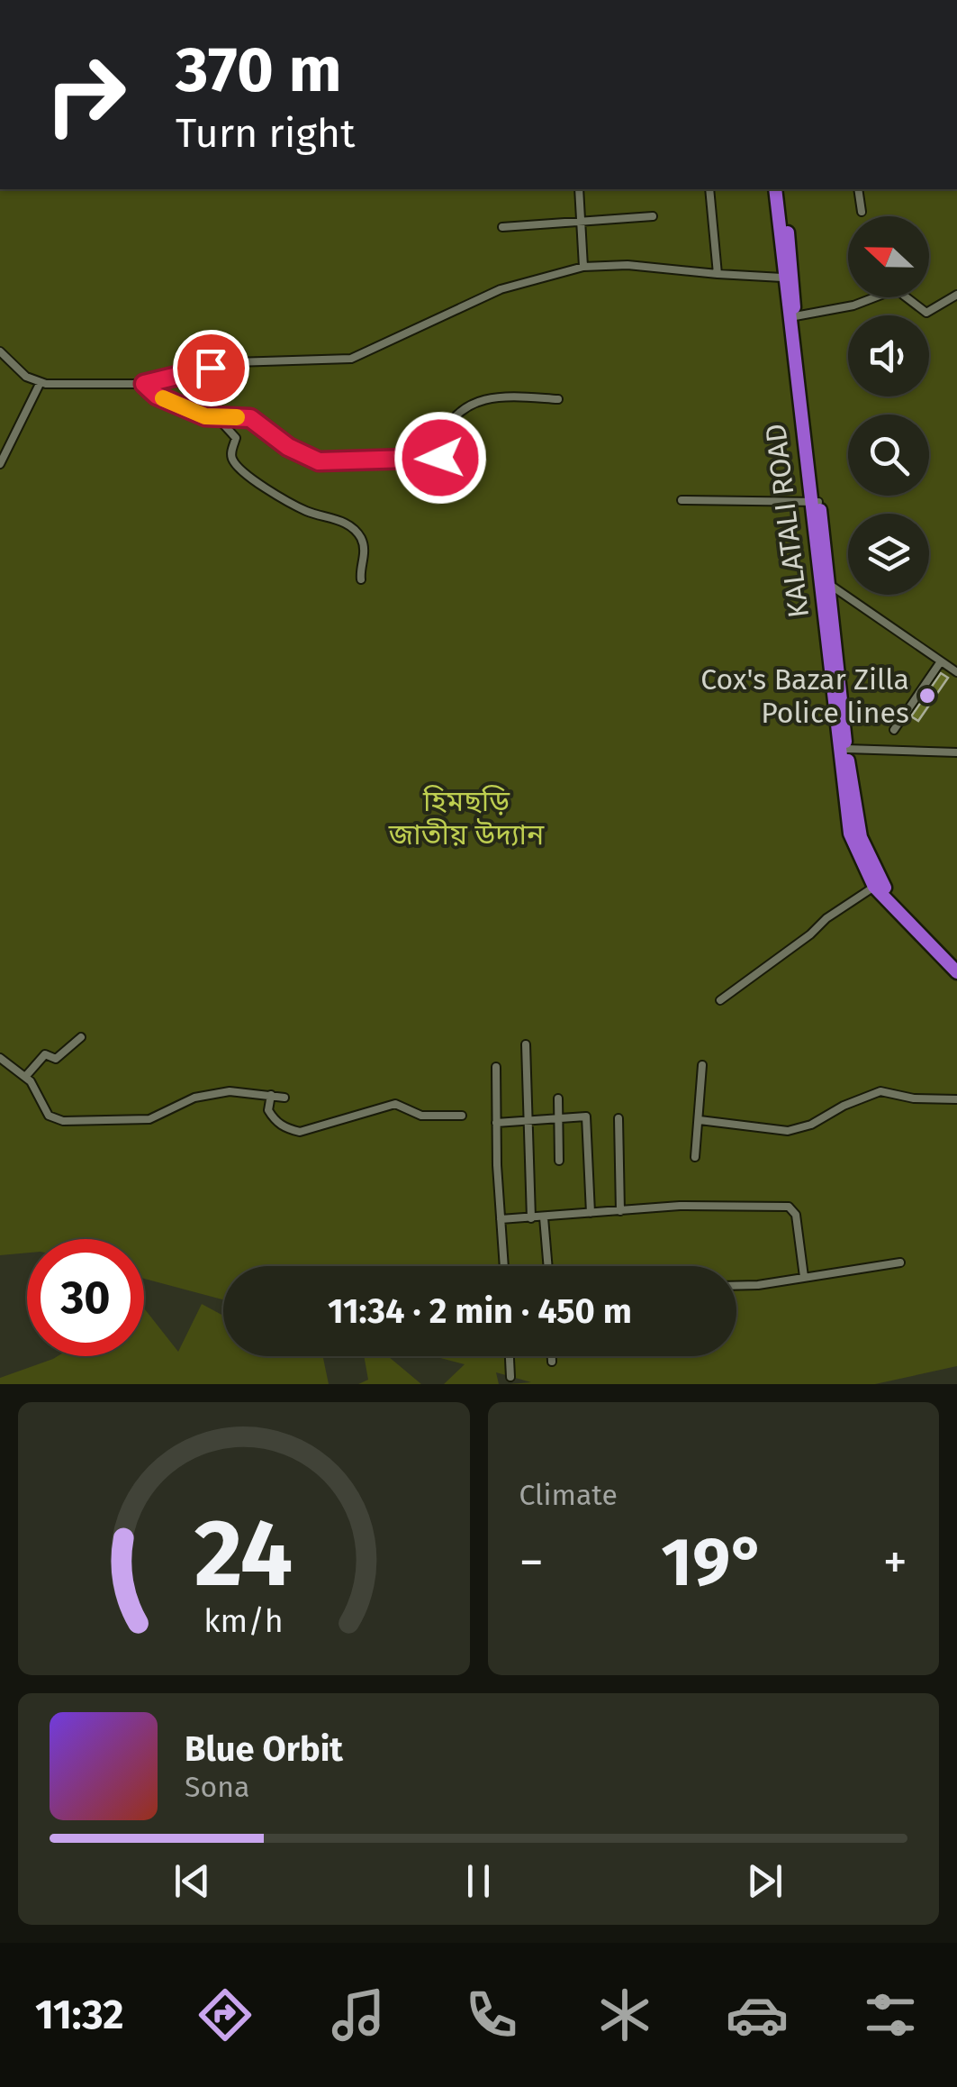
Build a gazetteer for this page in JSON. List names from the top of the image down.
{
  "streets": {
    "highway": ["KALATALI ROAD"]
  },
  "parks": ["হিমছড়ি জাতীয় উদ্যান"],
  "places": ["Cox's Bazar Zilla Police lines"],
  "north": "left",
  "page": {
    "turn": ["370 m", "Turn right"],
    "limit": "30",
    "trip": "11:34 · 2 min · 450 m",
    "tile": "Climate",
    "heat": ["−", "19°", "+"],
    "song": ["Blue Orbit", "Sona"],
    "tabs": "11:32",
    "gauge": ["24", "km/h"]
  }
}
